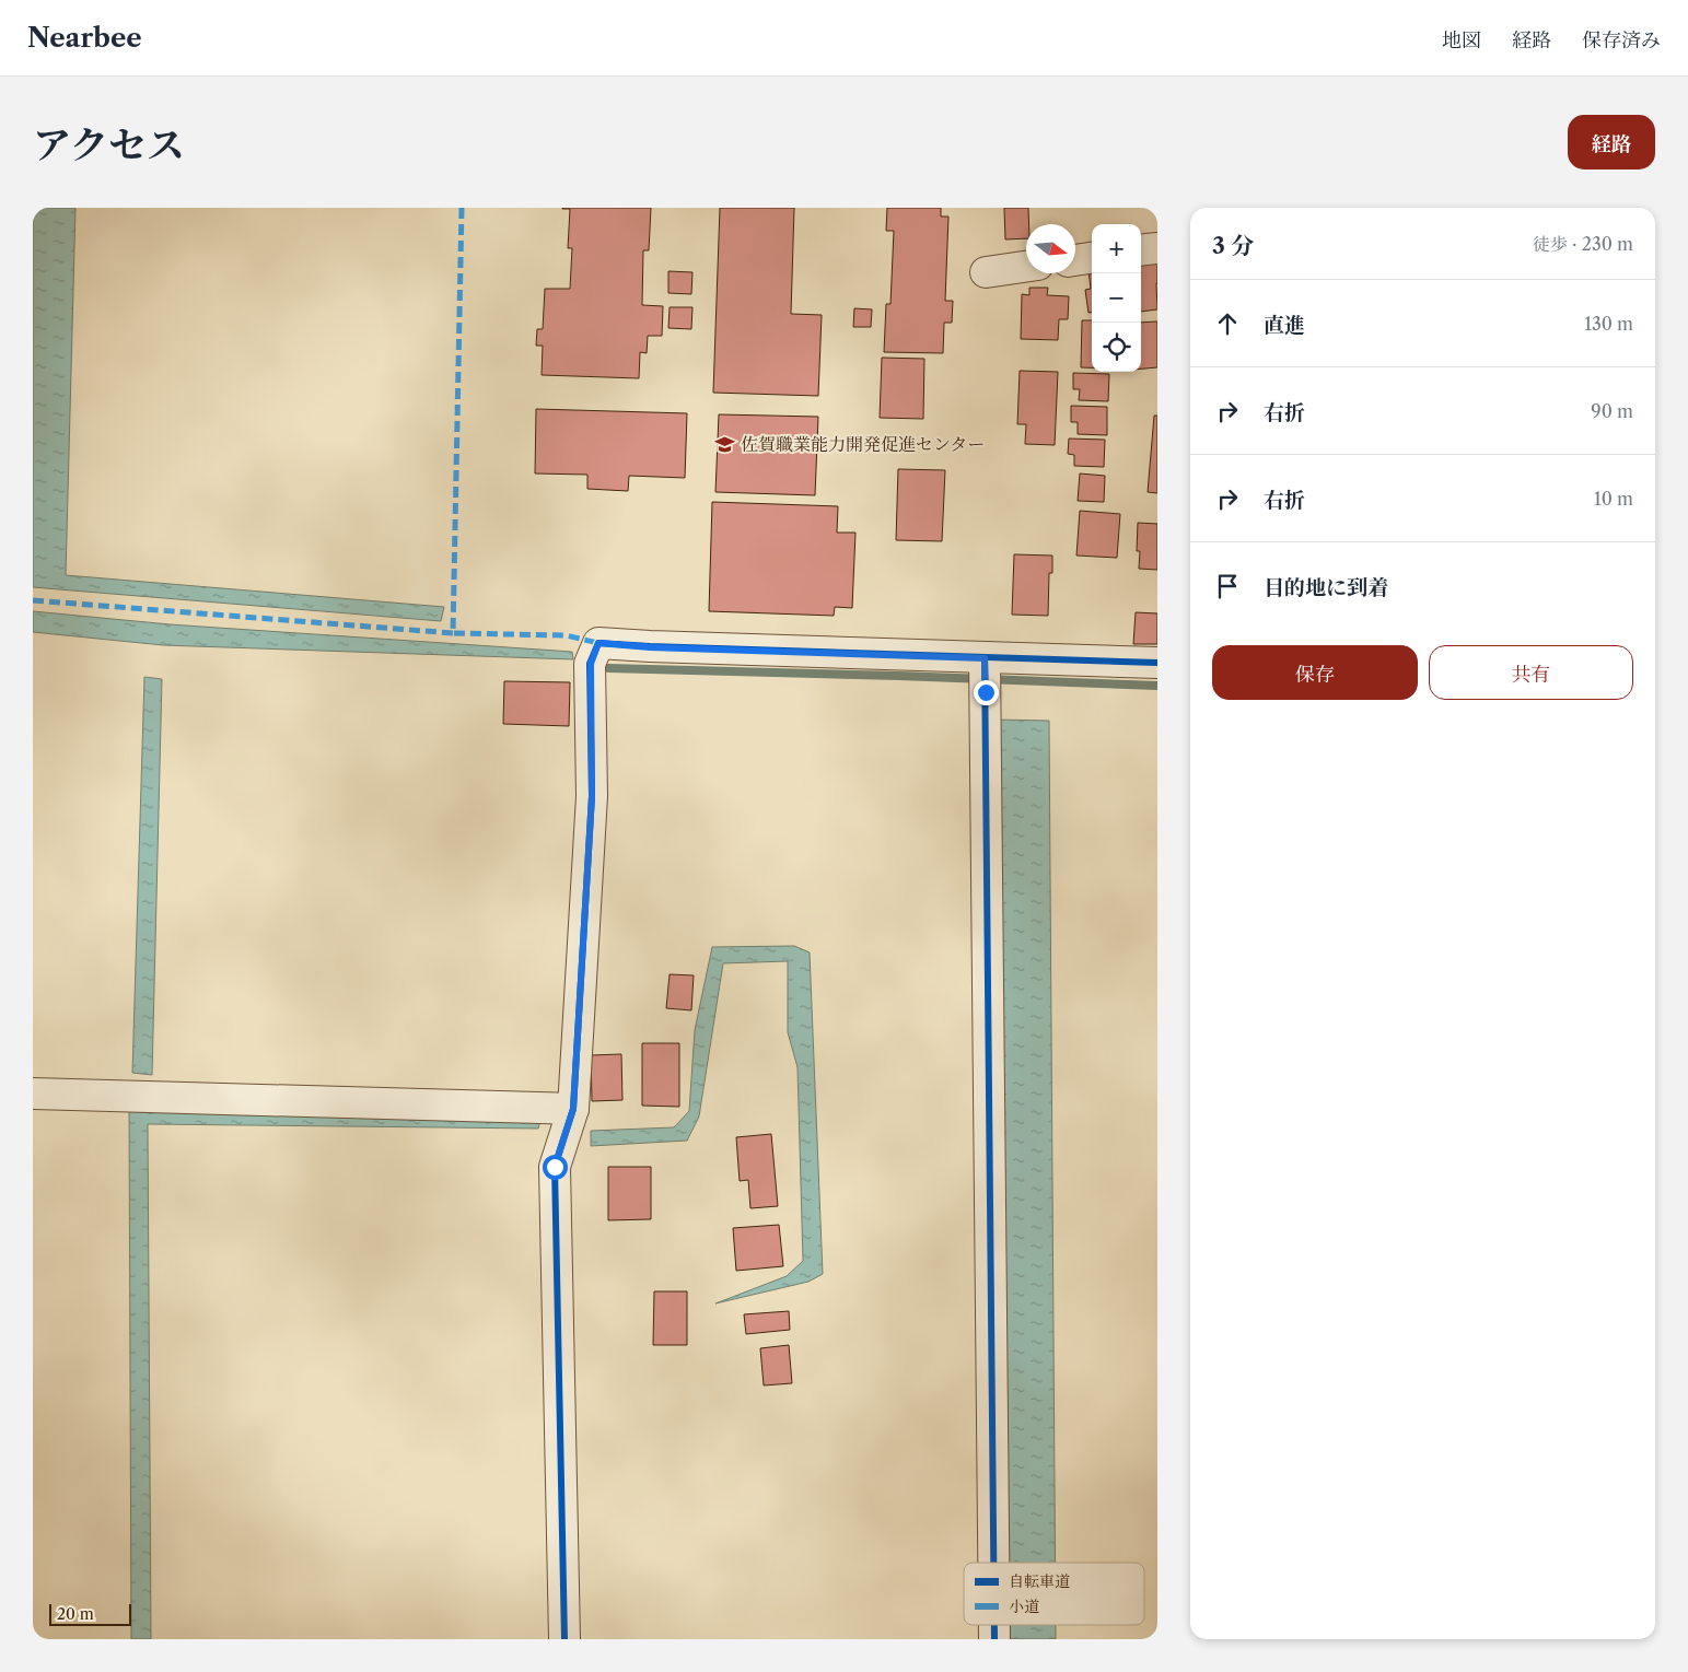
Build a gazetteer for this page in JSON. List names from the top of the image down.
{
  "places": {
    "school or university": ["佐賀職業能力開発促進センター"]
  },
  "legend": ["自転車道", "小道"],
  "scale_bar": "20 m",
  "north": "right",
  "page": {
    "header": "Nearbee",
    "nav": ["地図", "経路", "保存済み"],
    "title": "アクセス",
    "buttons": [
      "経路",
      ["保存", "共有"]
    ],
    "heading": ["3 分", "徒歩 · 230 m"],
    "map_buttons": ["+", "−"],
    "list": [
      ["直進", "130 m"],
      ["右折", "90 m"],
      ["右折", "10 m"],
      "目的地に到着"
    ],
    "scale": "20 m"
  }
}
